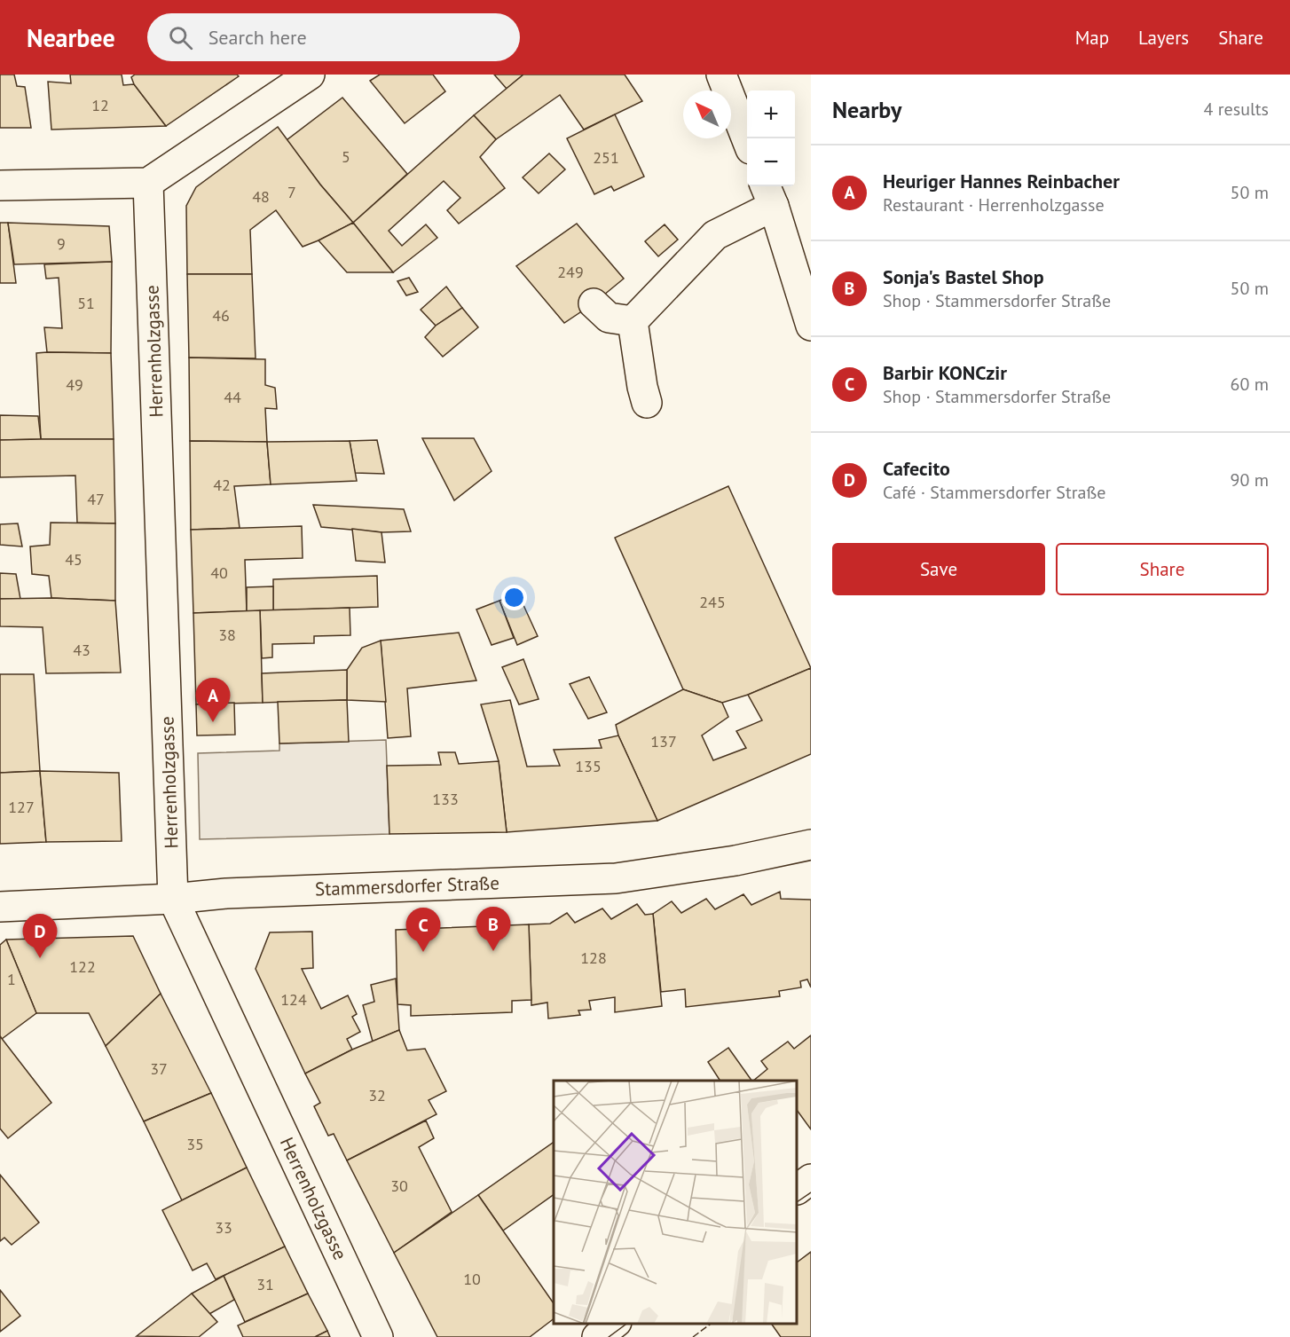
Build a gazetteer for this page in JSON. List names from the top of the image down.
{
  "streets": {
    "street": ["Herrenholzgasse", "Stammersdorfer Straße"]
  },
  "crossings": [
    ["Herrenholzgasse", "Stammersdorfer Straße"]
  ],
  "house_numbers": [
    "12",
    "5",
    "251",
    "7",
    "48",
    "9",
    "249",
    "51",
    "46",
    "49",
    "44",
    "42",
    "47",
    "45",
    "40",
    "245",
    "38",
    "43",
    "137",
    "135",
    "133",
    "127",
    "128",
    "122",
    "1",
    "124",
    "37",
    "32",
    "35",
    "30",
    "33",
    "10",
    "31"
  ],
  "north": "top left",
  "page": {
    "header": "Nearbee",
    "search": "Search here",
    "nav": ["Map", "Layers", "Share"],
    "heading": ["Nearby", "4 results"],
    "map_buttons": ["+", "−"],
    "list": [
      {
        "mark": "A",
        "name": "Heuriger Hannes Reinbacher",
        "note": "Restaurant · Herrenholzgasse",
        "value": "50 m"
      },
      {
        "mark": "B",
        "name": "Sonja's Bastel Shop",
        "note": "Shop · Stammersdorfer Straße",
        "value": "50 m"
      },
      {
        "mark": "C",
        "name": "Barbir KONCzir",
        "note": "Shop · Stammersdorfer Straße",
        "value": "60 m"
      },
      {
        "mark": "D",
        "name": "Cafecito",
        "note": "Café · Stammersdorfer Straße",
        "value": "90 m"
      }
    ],
    "buttons": ["Save", "Share"],
    "pins": [
      "A",
      "B",
      "C",
      "D"
    ]
  }
}
